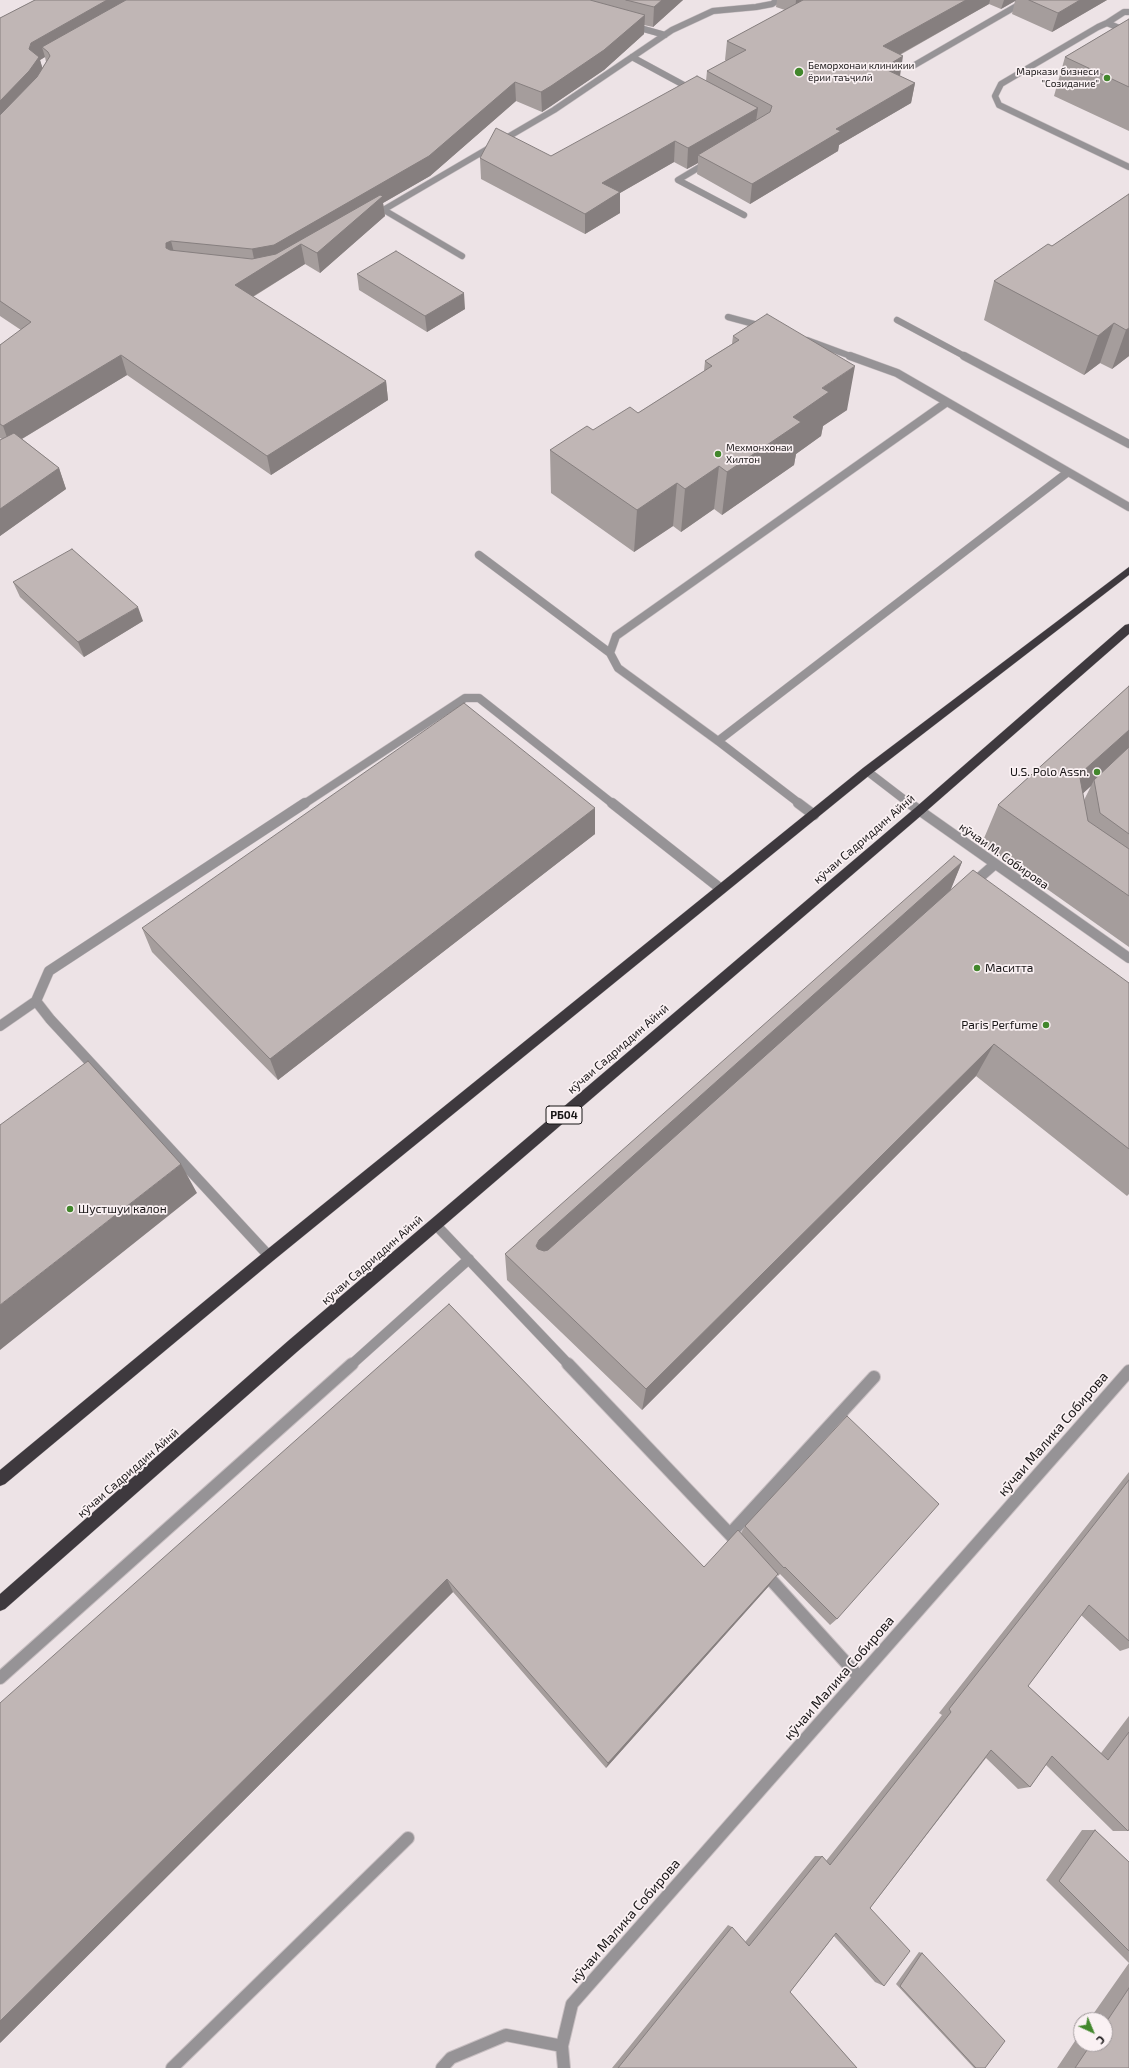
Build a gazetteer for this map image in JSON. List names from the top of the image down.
{
  "streets": {
    "highway": ["кӯчаи Садриддин Айнӣ", "РБ04"],
    "street": ["кӯчаи М. Собирова", "кӯчаи Малика Собирова"]
  },
  "crossings": [
    ["кӯчаи Садриддин Айнӣ", "кӯчаи М. Собирова"]
  ],
  "places": [
    "Беморхонаи клиникии ёрии таъҷилӣ",
    "Маркази бизнеси \"Созидание\"",
    "Мехмонхонаи Хилтон",
    "U.S. Polo Assn.",
    "Маситта",
    "Paris Perfume",
    "Шустшуи калон"
  ],
  "north": "bottom right"
}
